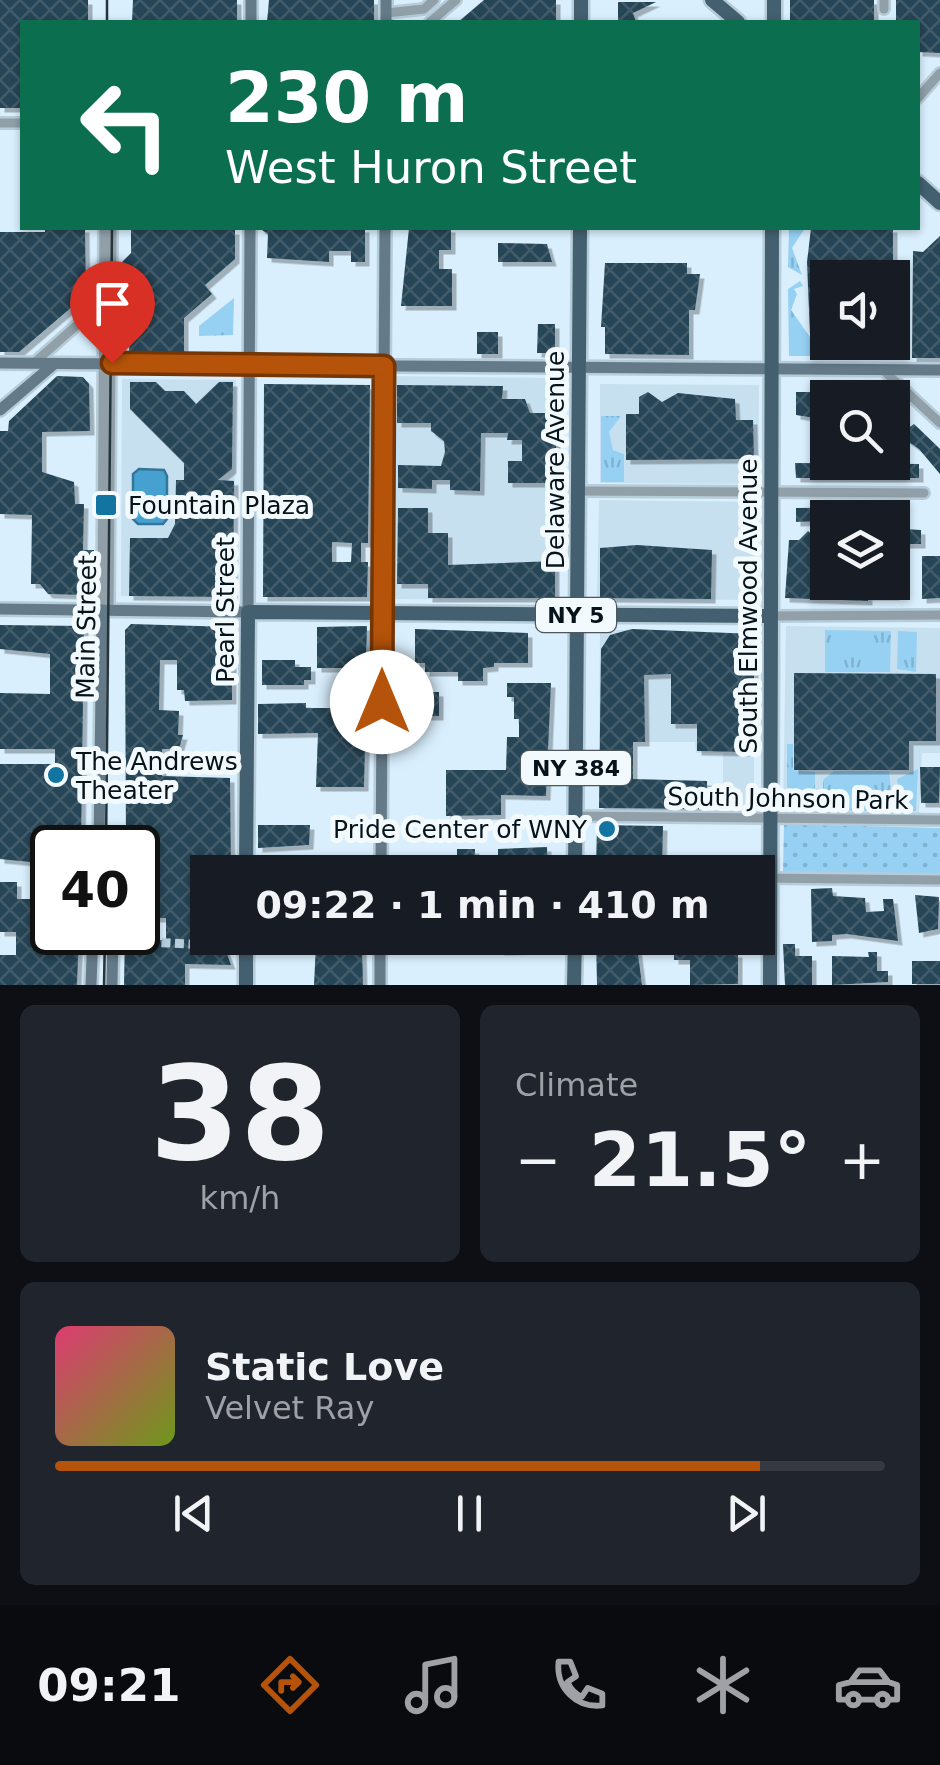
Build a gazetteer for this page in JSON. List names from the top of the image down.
{
  "streets": {
    "main road": [
      "Delaware Avenue",
      "South Elmwood Avenue",
      "Pearl Street",
      "NY 5",
      "NY 384"
    ],
    "street": ["Main Street", "South Johnson Park"]
  },
  "crossings": [
    ["Delaware Avenue", "NY 5"],
    ["Delaware Avenue", "South Johnson Park"],
    ["South Elmwood Avenue", "NY 5"],
    ["South Elmwood Avenue", "South Johnson Park"],
    ["Pearl Street", "NY 5"]
  ],
  "places": {
    "transit": ["Fountain Plaza"],
    "other": ["The Andrews Theater", "Pride Center of WNY"]
  },
  "page": {
    "turn": ["230 m", "West Huron Street"],
    "limit": "40",
    "trip": "09:22 · 1 min · 410 m",
    "tile": [
      ["38", "km/h"],
      "Climate"
    ],
    "heat": ["−", "21.5°", "+"],
    "song": ["Static Love", "Velvet Ray"],
    "tabs": "09:21"
  }
}
